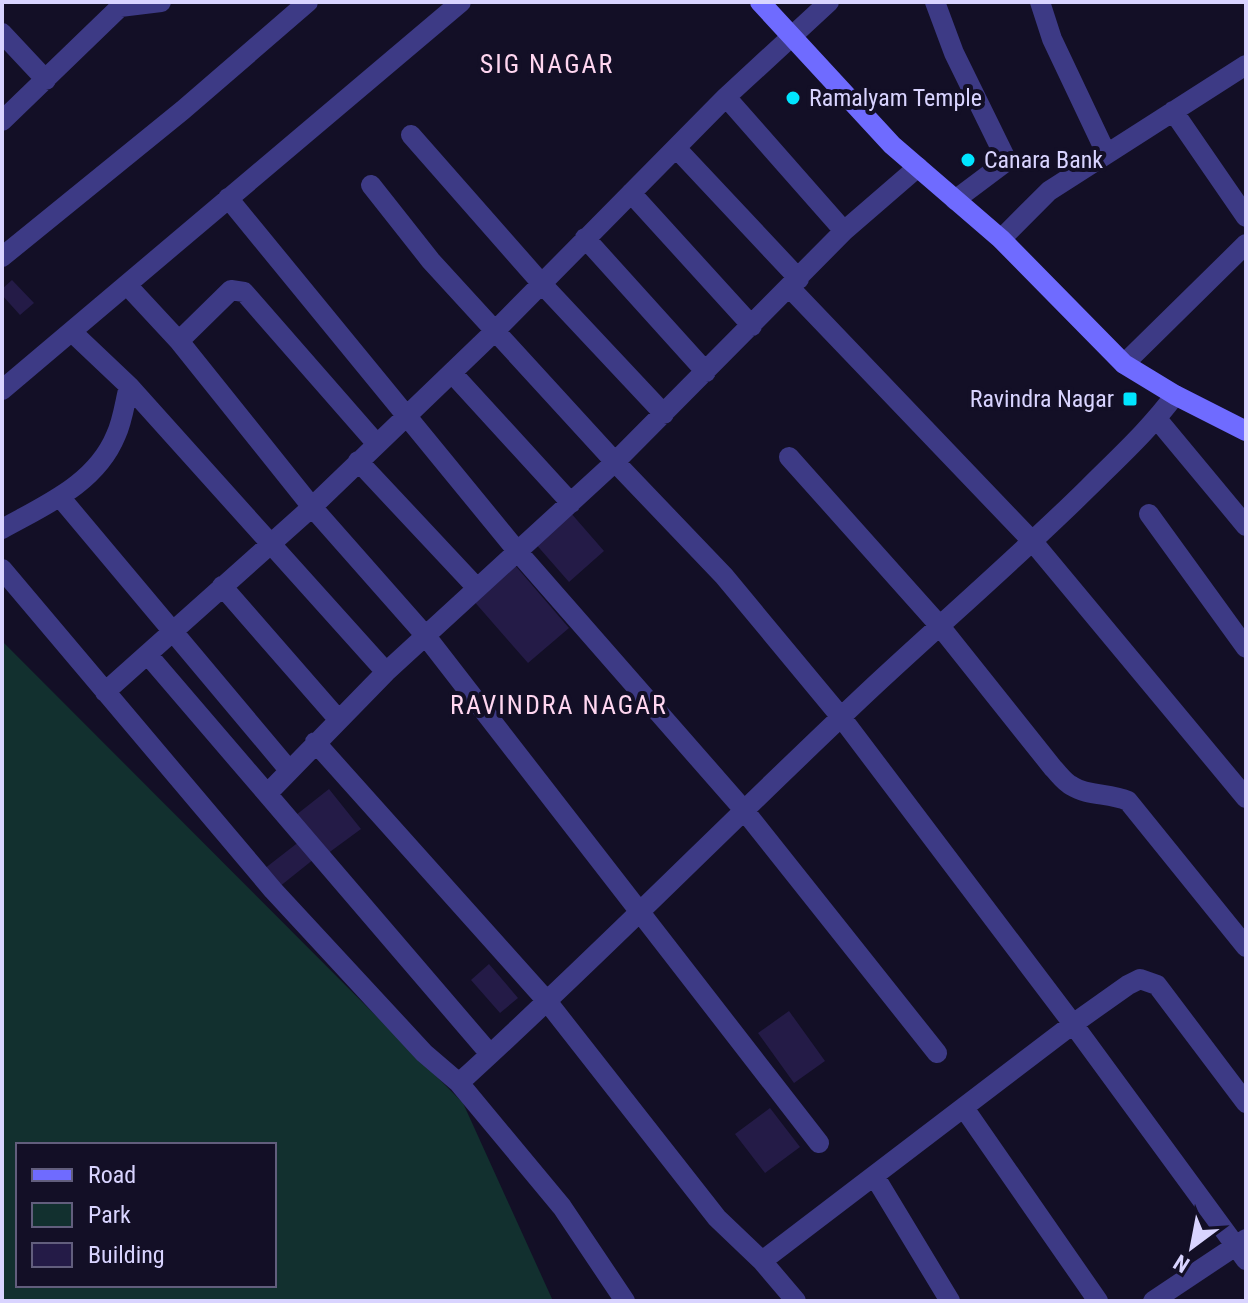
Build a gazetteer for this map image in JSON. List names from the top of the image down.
{
  "districts": ["SIG NAGAR", "RAVINDRA NAGAR"],
  "places": {
    "other": ["Ramalyam Temple", "Canara Bank"],
    "transit": ["Ravindra Nagar"]
  },
  "legend": ["Road", "Park", "Building"],
  "north": "bottom left"
}
